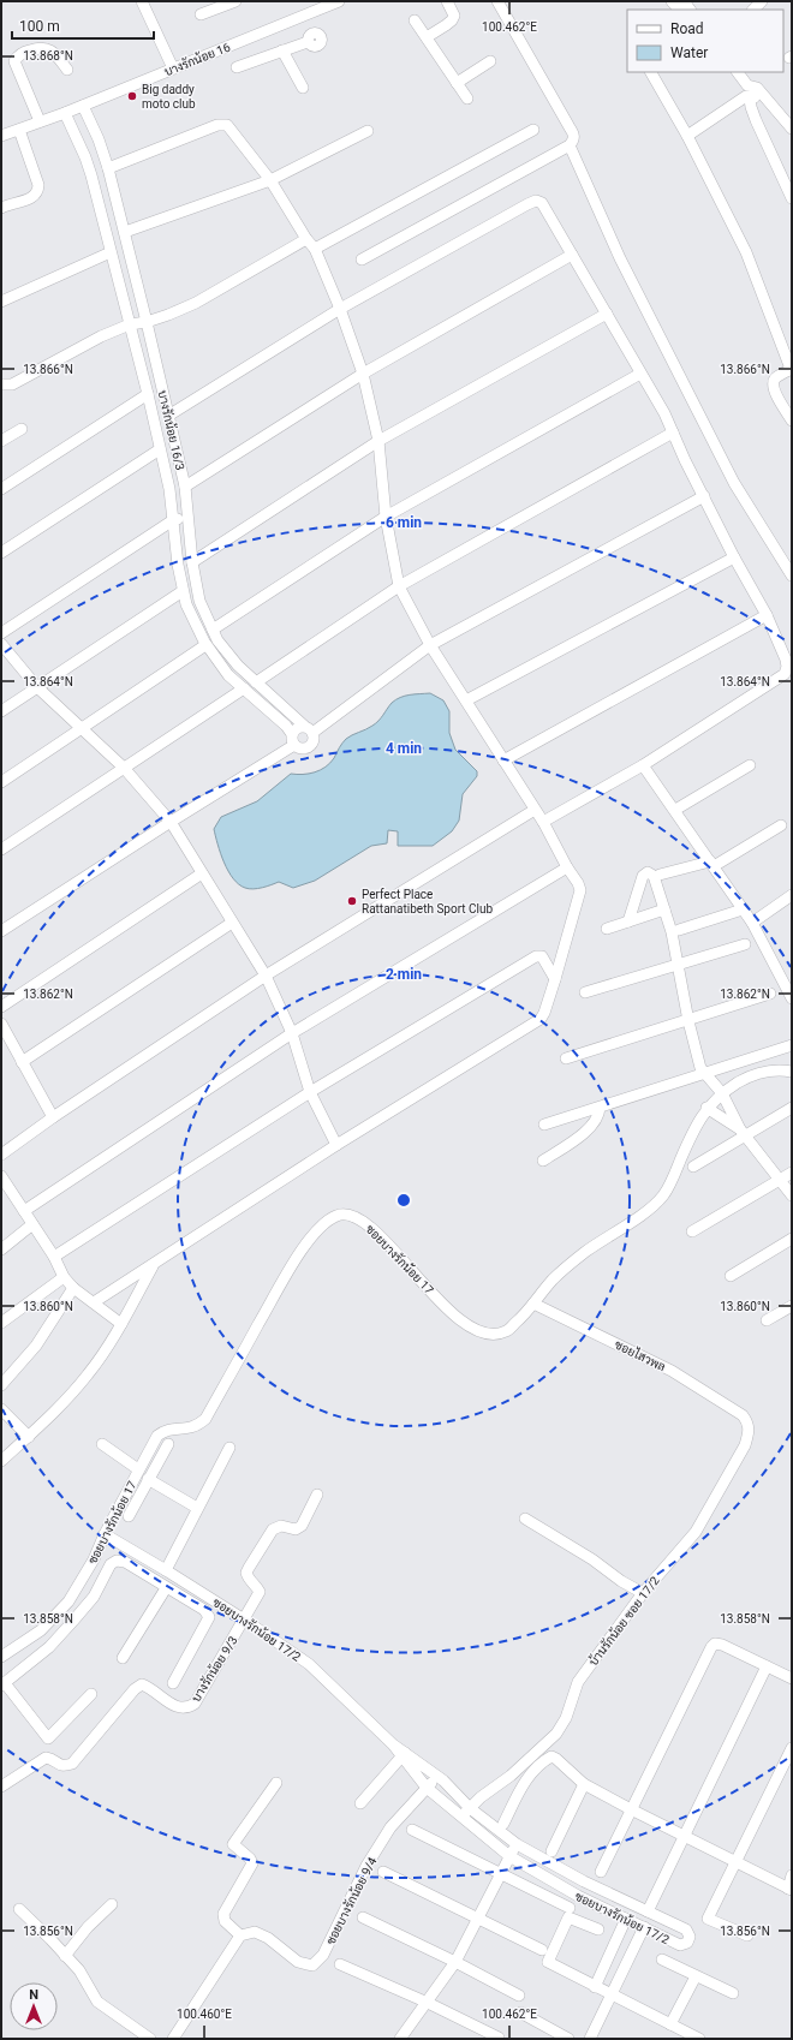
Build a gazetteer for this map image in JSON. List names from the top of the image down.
{
  "streets": {
    "street": [
      "บางรักน้อย 16",
      "บางรักน้อย 16/3",
      "ซอยบางรักน้อย 17",
      "ซอยไสวพล",
      "บ้านรักน้อย ซอย 17/2",
      "ซอยบางรักน้อย 17/2",
      "บางรักน้อย 9/3",
      "ซอยบางรักน้อย 9/4"
    ]
  },
  "crossings": [
    ["บางรักน้อย 16", "บางรักน้อย 16/3"],
    ["ซอยบางรักน้อย 17", "ซอยไสวพล"],
    ["ซอยบางรักน้อย 17", "ซอยบางรักน้อย 17/2"],
    ["ซอยไสวพล", "บ้านรักน้อย ซอย 17/2"],
    ["บ้านรักน้อย ซอย 17/2", "ซอยบางรักน้อย 17/2"],
    ["ซอยบางรักน้อย 17/2", "บางรักน้อย 9/3"],
    ["ซอยบางรักน้อย 17/2", "ซอยบางรักน้อย 9/4"]
  ],
  "places": ["Big daddy moto club", "Perfect Place Rattanatibeth Sport Club"],
  "legend": ["Road", "Water"],
  "scale_bar": "100 m",
  "north": "top",
  "coordinates": [
    "100.462°E",
    "13.868°N",
    "13.866°N",
    "13.864°N",
    "13.862°N",
    "13.860°N",
    "13.858°N",
    "13.856°N",
    "100.460°E"
  ],
  "rings": ["6 min", "4 min", "2 min"]
}
